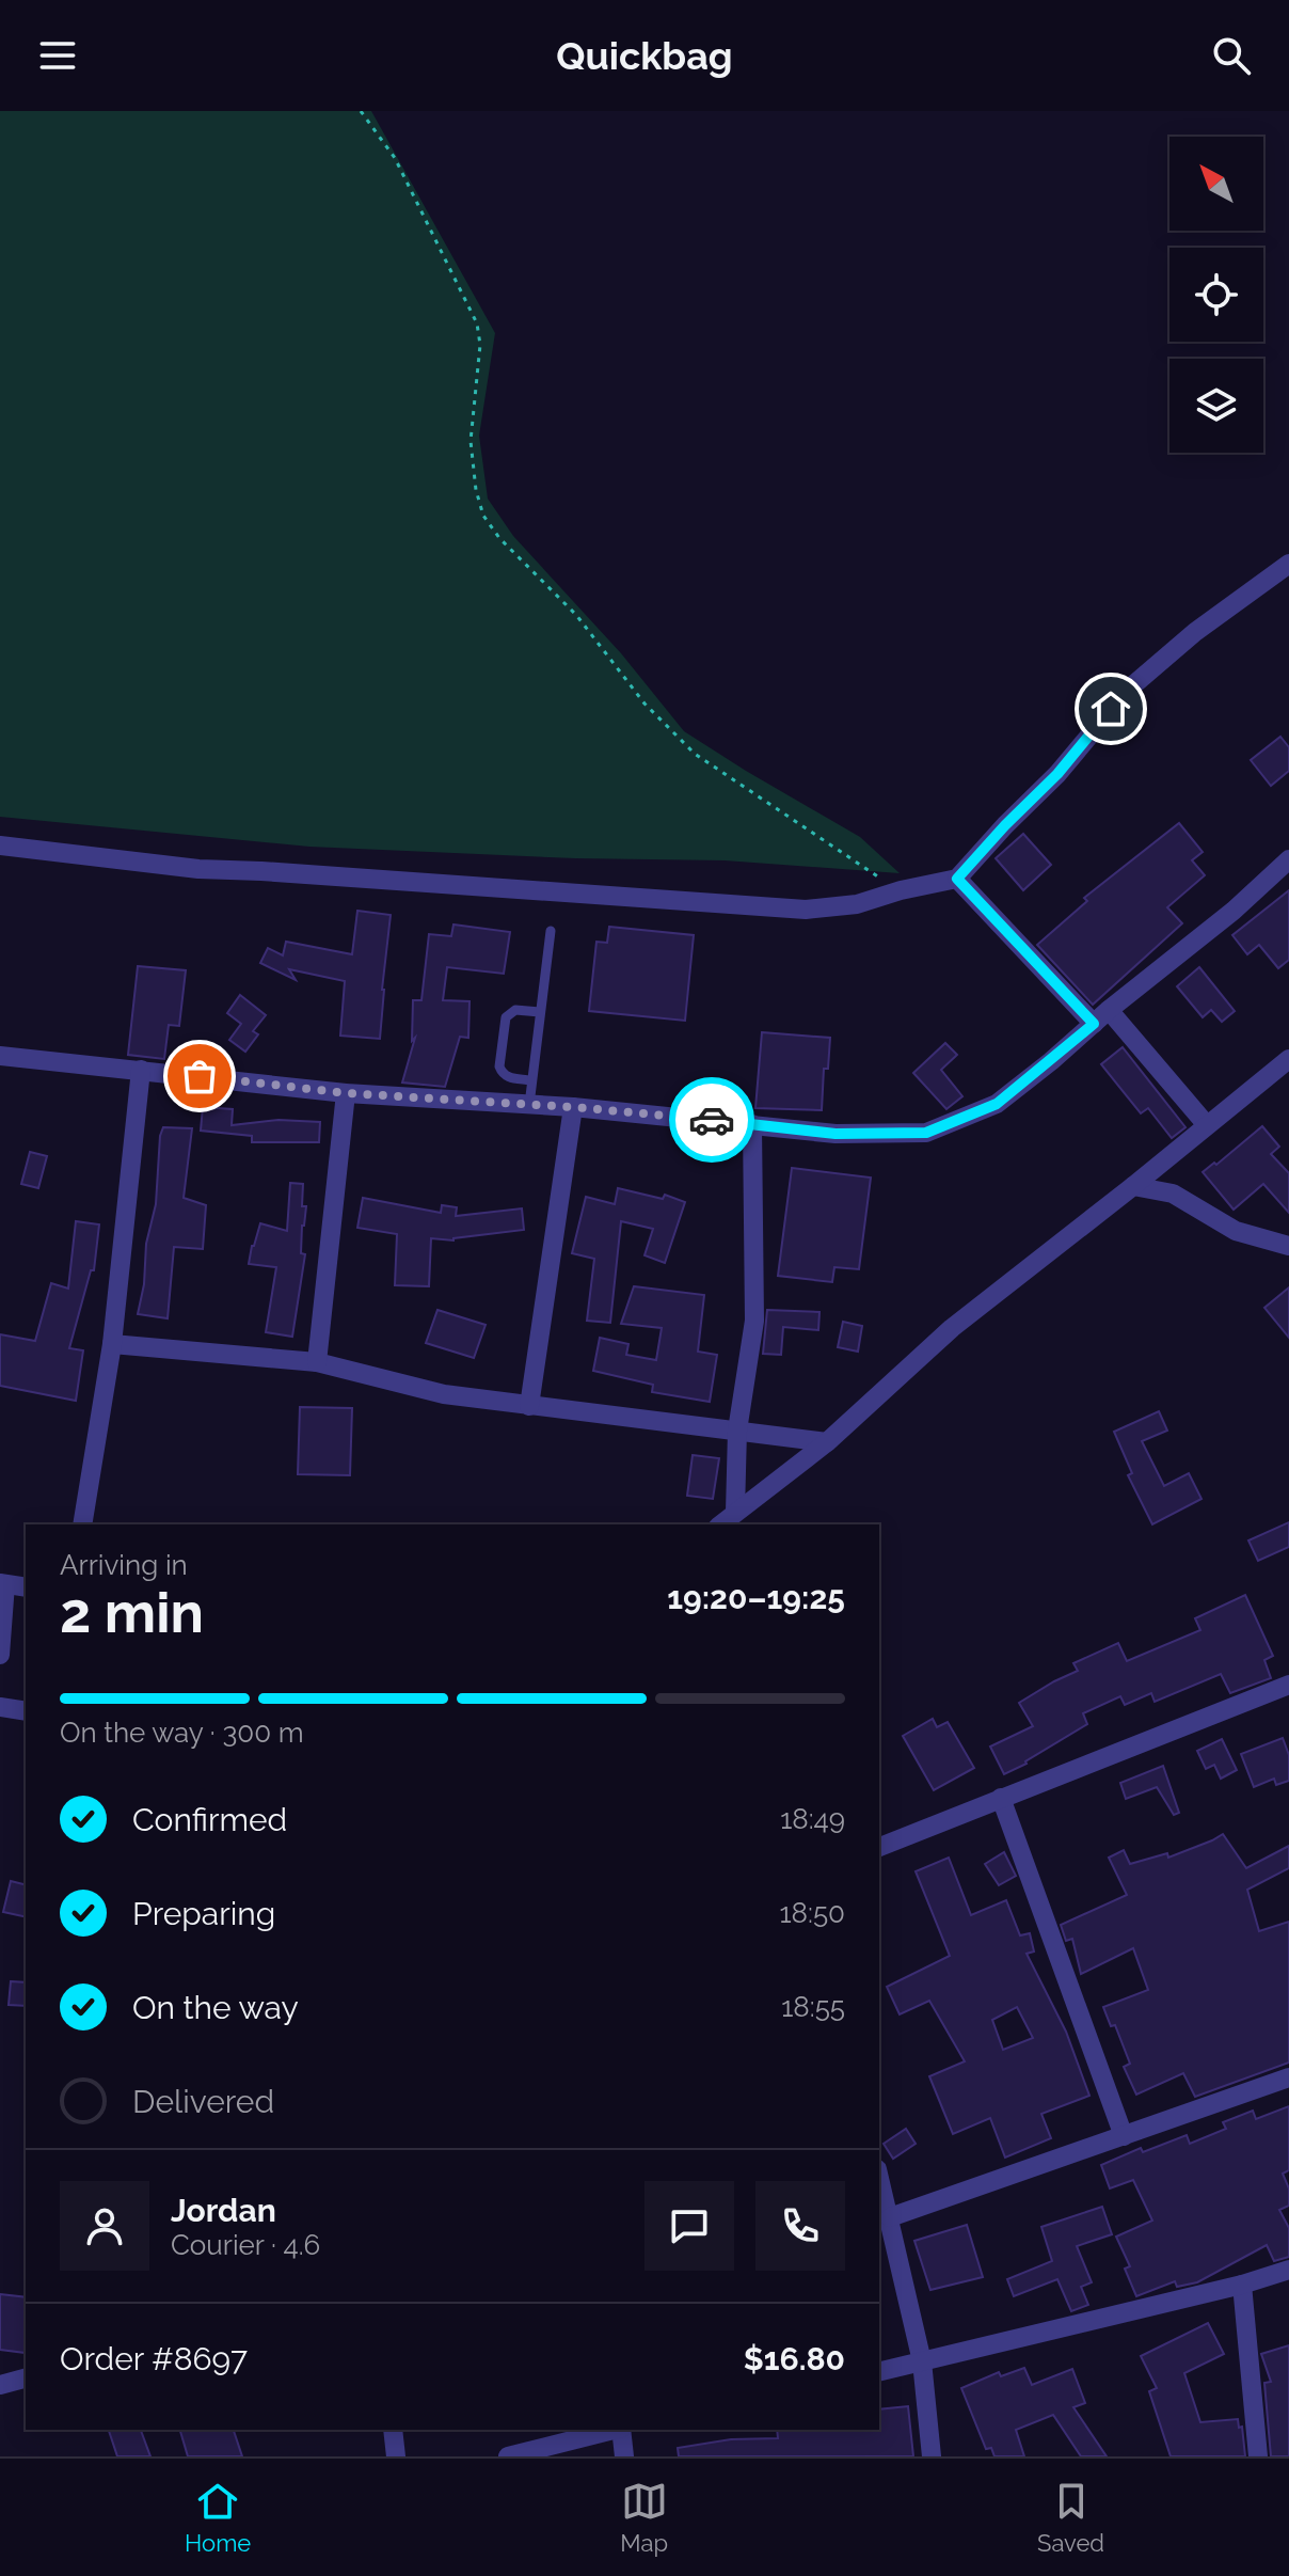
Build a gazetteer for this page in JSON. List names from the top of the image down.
{
  "north": "top left",
  "page": {
    "header": "Quickbag",
    "heading": ["2 min", "Arriving in", "19:20–19:25"],
    "panel": [
      "Jordan",
      "Courier · 4.6",
      "Order #8697",
      "$16.80"
    ],
    "bar": "On the way · 300 m",
    "list": [
      ["Confirmed", "18:49"],
      ["Preparing", "18:50"],
      ["On the way", "18:55"],
      "Delivered"
    ],
    "tabs": ["Home", "Map", "Saved"]
  }
}
